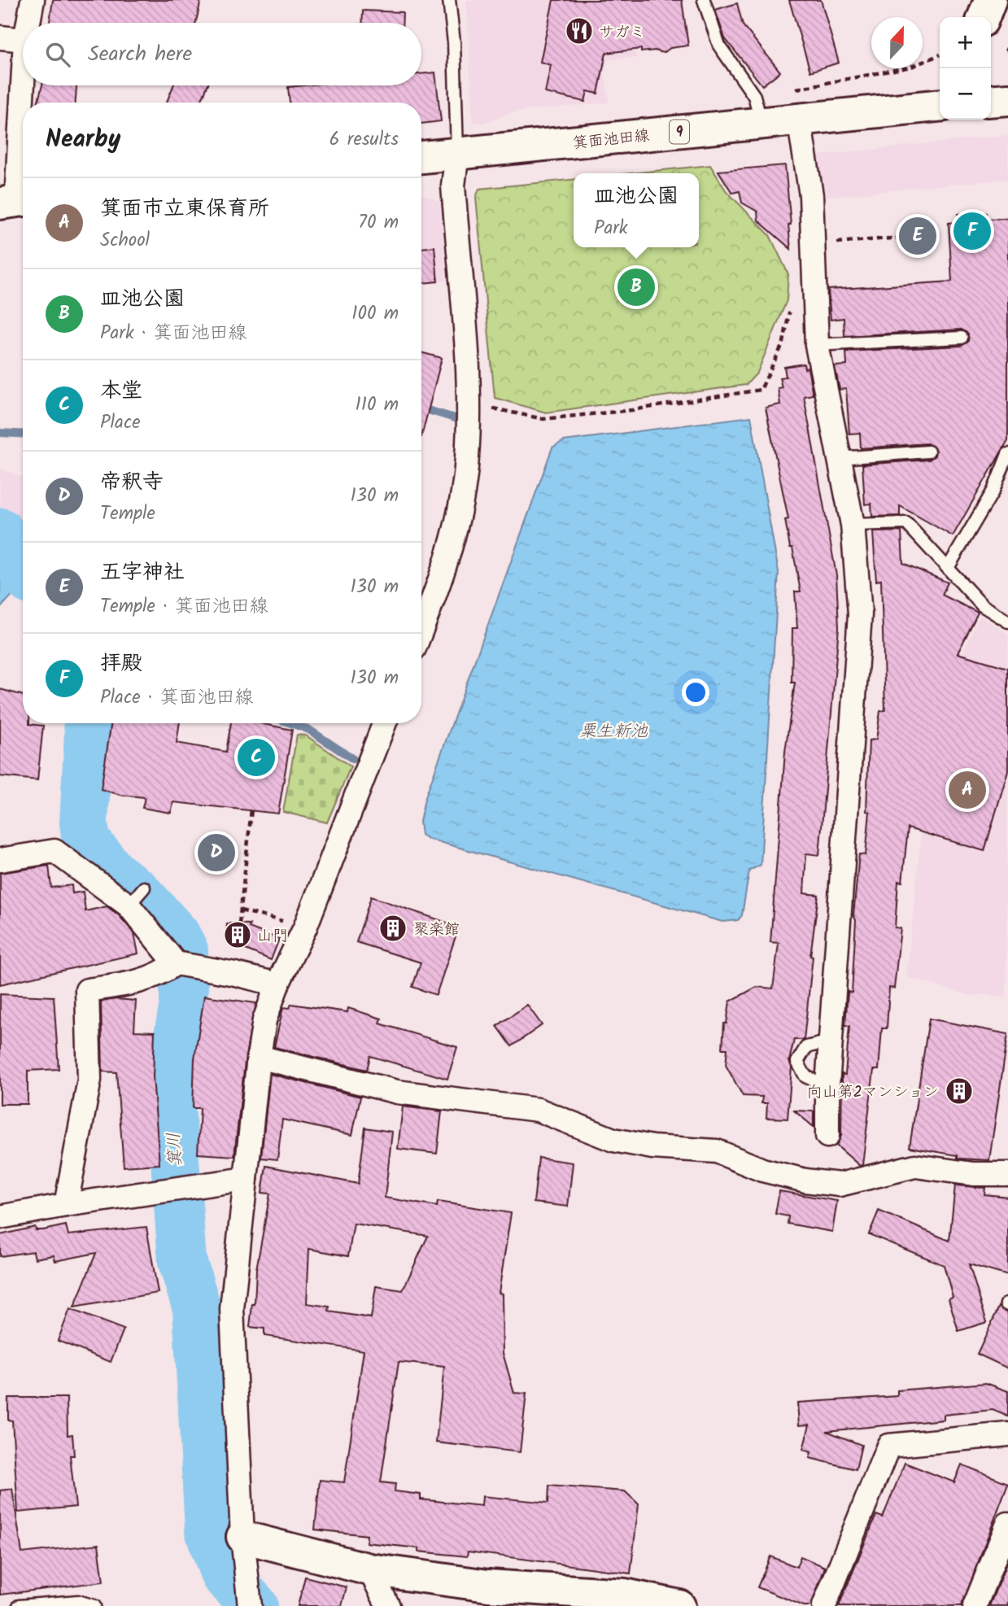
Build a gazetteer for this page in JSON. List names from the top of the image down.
{
  "streets": {
    "main road": ["9", "箕面池田線"]
  },
  "water": ["粟生新池", "箕川"],
  "places": {
    "restaurant": ["サガミ"],
    "building": ["聚楽館", "山門", "向山第2マンション"]
  },
  "north": "top",
  "page": {
    "map_buttons": ["+", "−"],
    "search": "Search here",
    "heading": ["Nearby", "6 results"],
    "popup": ["皿池公園", "Park"],
    "list": [
      {
        "mark": "A",
        "name": "箕面市立東保育所",
        "note": "School",
        "value": "70 m"
      },
      {
        "mark": "B",
        "name": "皿池公園",
        "note": "Park · 箕面池田線",
        "value": "100 m"
      },
      {
        "mark": "C",
        "name": "本堂",
        "note": "Place",
        "value": "110 m"
      },
      {
        "mark": "D",
        "name": "帝釈寺",
        "note": "Temple",
        "value": "130 m"
      },
      {
        "mark": "E",
        "name": "五字神社",
        "note": "Temple · 箕面池田線",
        "value": "130 m"
      },
      {
        "mark": "F",
        "name": "拝殿",
        "note": "Place · 箕面池田線",
        "value": "130 m"
      }
    ],
    "pins": [
      "F",
      "E",
      "B",
      "C",
      "A",
      "D"
    ]
  }
}
